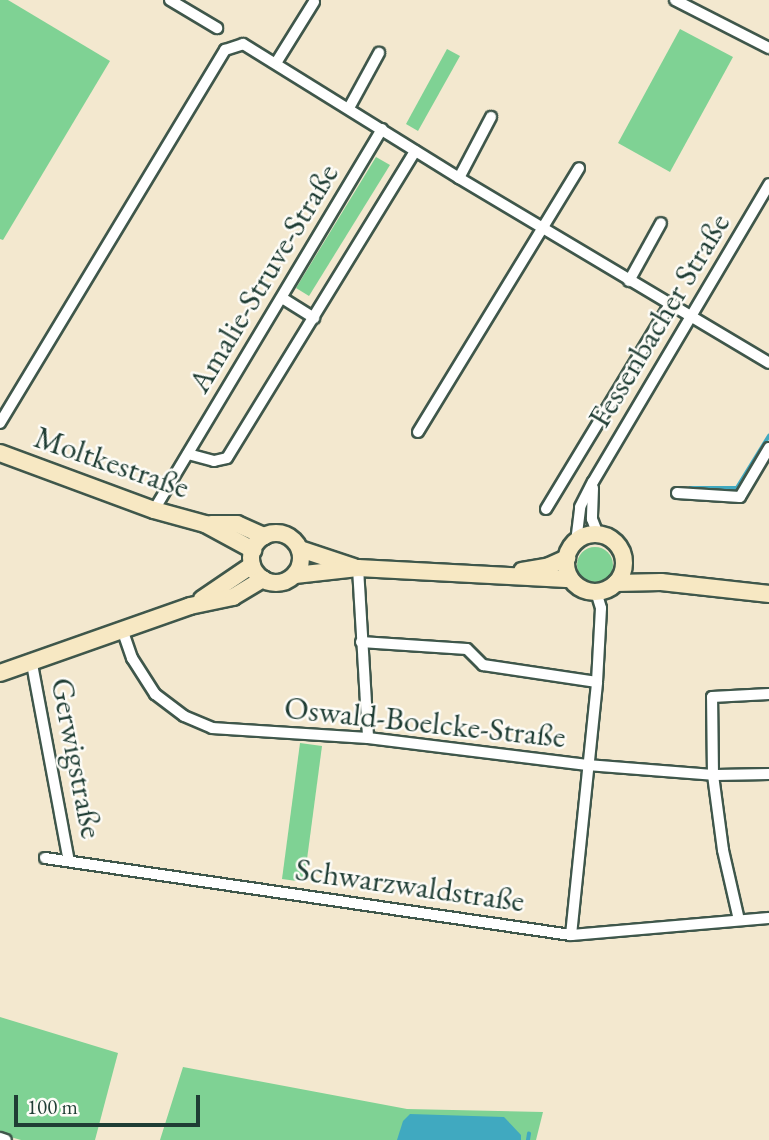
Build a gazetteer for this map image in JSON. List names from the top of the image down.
{
  "streets": {
    "main road": ["Moltkestraße"],
    "street": [
      "Amalie-Struve-Straße",
      "Fessenbacher Straße",
      "Oswald-Boelcke-Straße",
      "Gerwigstraße",
      "Schwarzwaldstraße"
    ]
  },
  "crossings": [
    ["Amalie-Struve-Straße", "Moltkestraße"],
    ["Gerwigstraße", "Schwarzwaldstraße"]
  ],
  "scale_bar": "100 m"
}
